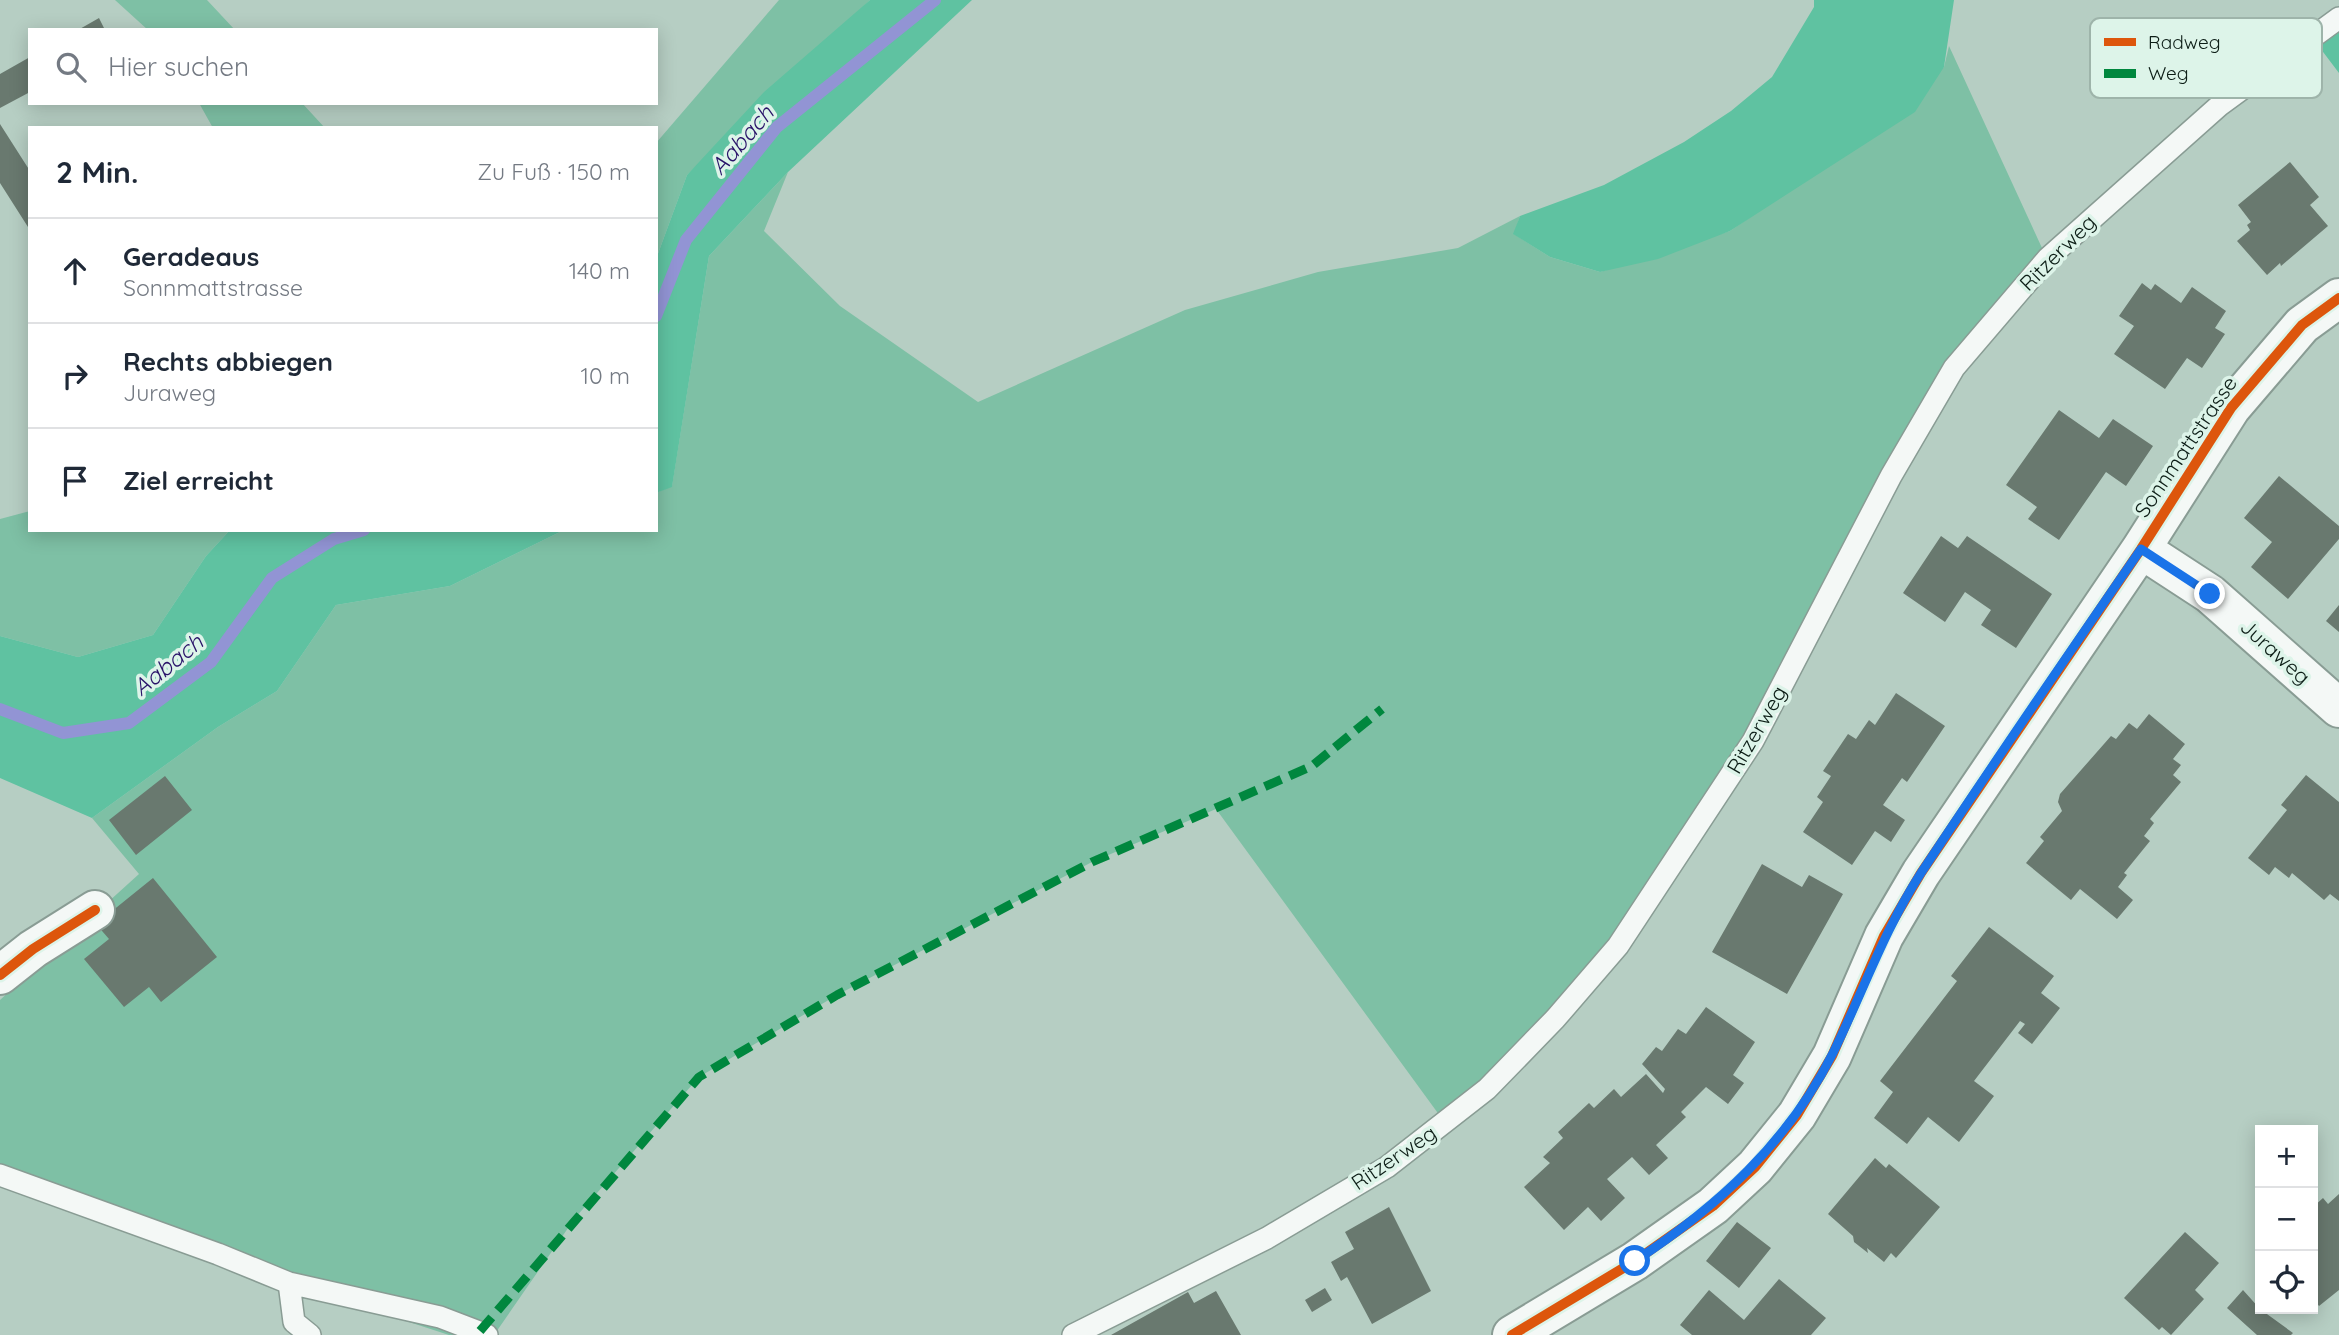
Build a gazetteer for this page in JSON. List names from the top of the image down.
{
  "streets": {
    "street": ["Sonnmattstrasse", "Juraweg"],
    "lane": ["Ritzerweg"]
  },
  "crossings": [
    ["Sonnmattstrasse", "Juraweg"]
  ],
  "water": ["Aabach"],
  "legend": ["Radweg", "Weg"],
  "page": {
    "search": "Hier suchen",
    "heading": ["2 Min.", "Zu Fuß · 150 m"],
    "list": [
      ["Geradeaus", "Sonnmattstrasse", "140 m"],
      ["Rechts abbiegen", "Juraweg", "10 m"],
      "Ziel erreicht"
    ],
    "map_buttons": ["+", "−"]
  }
}
